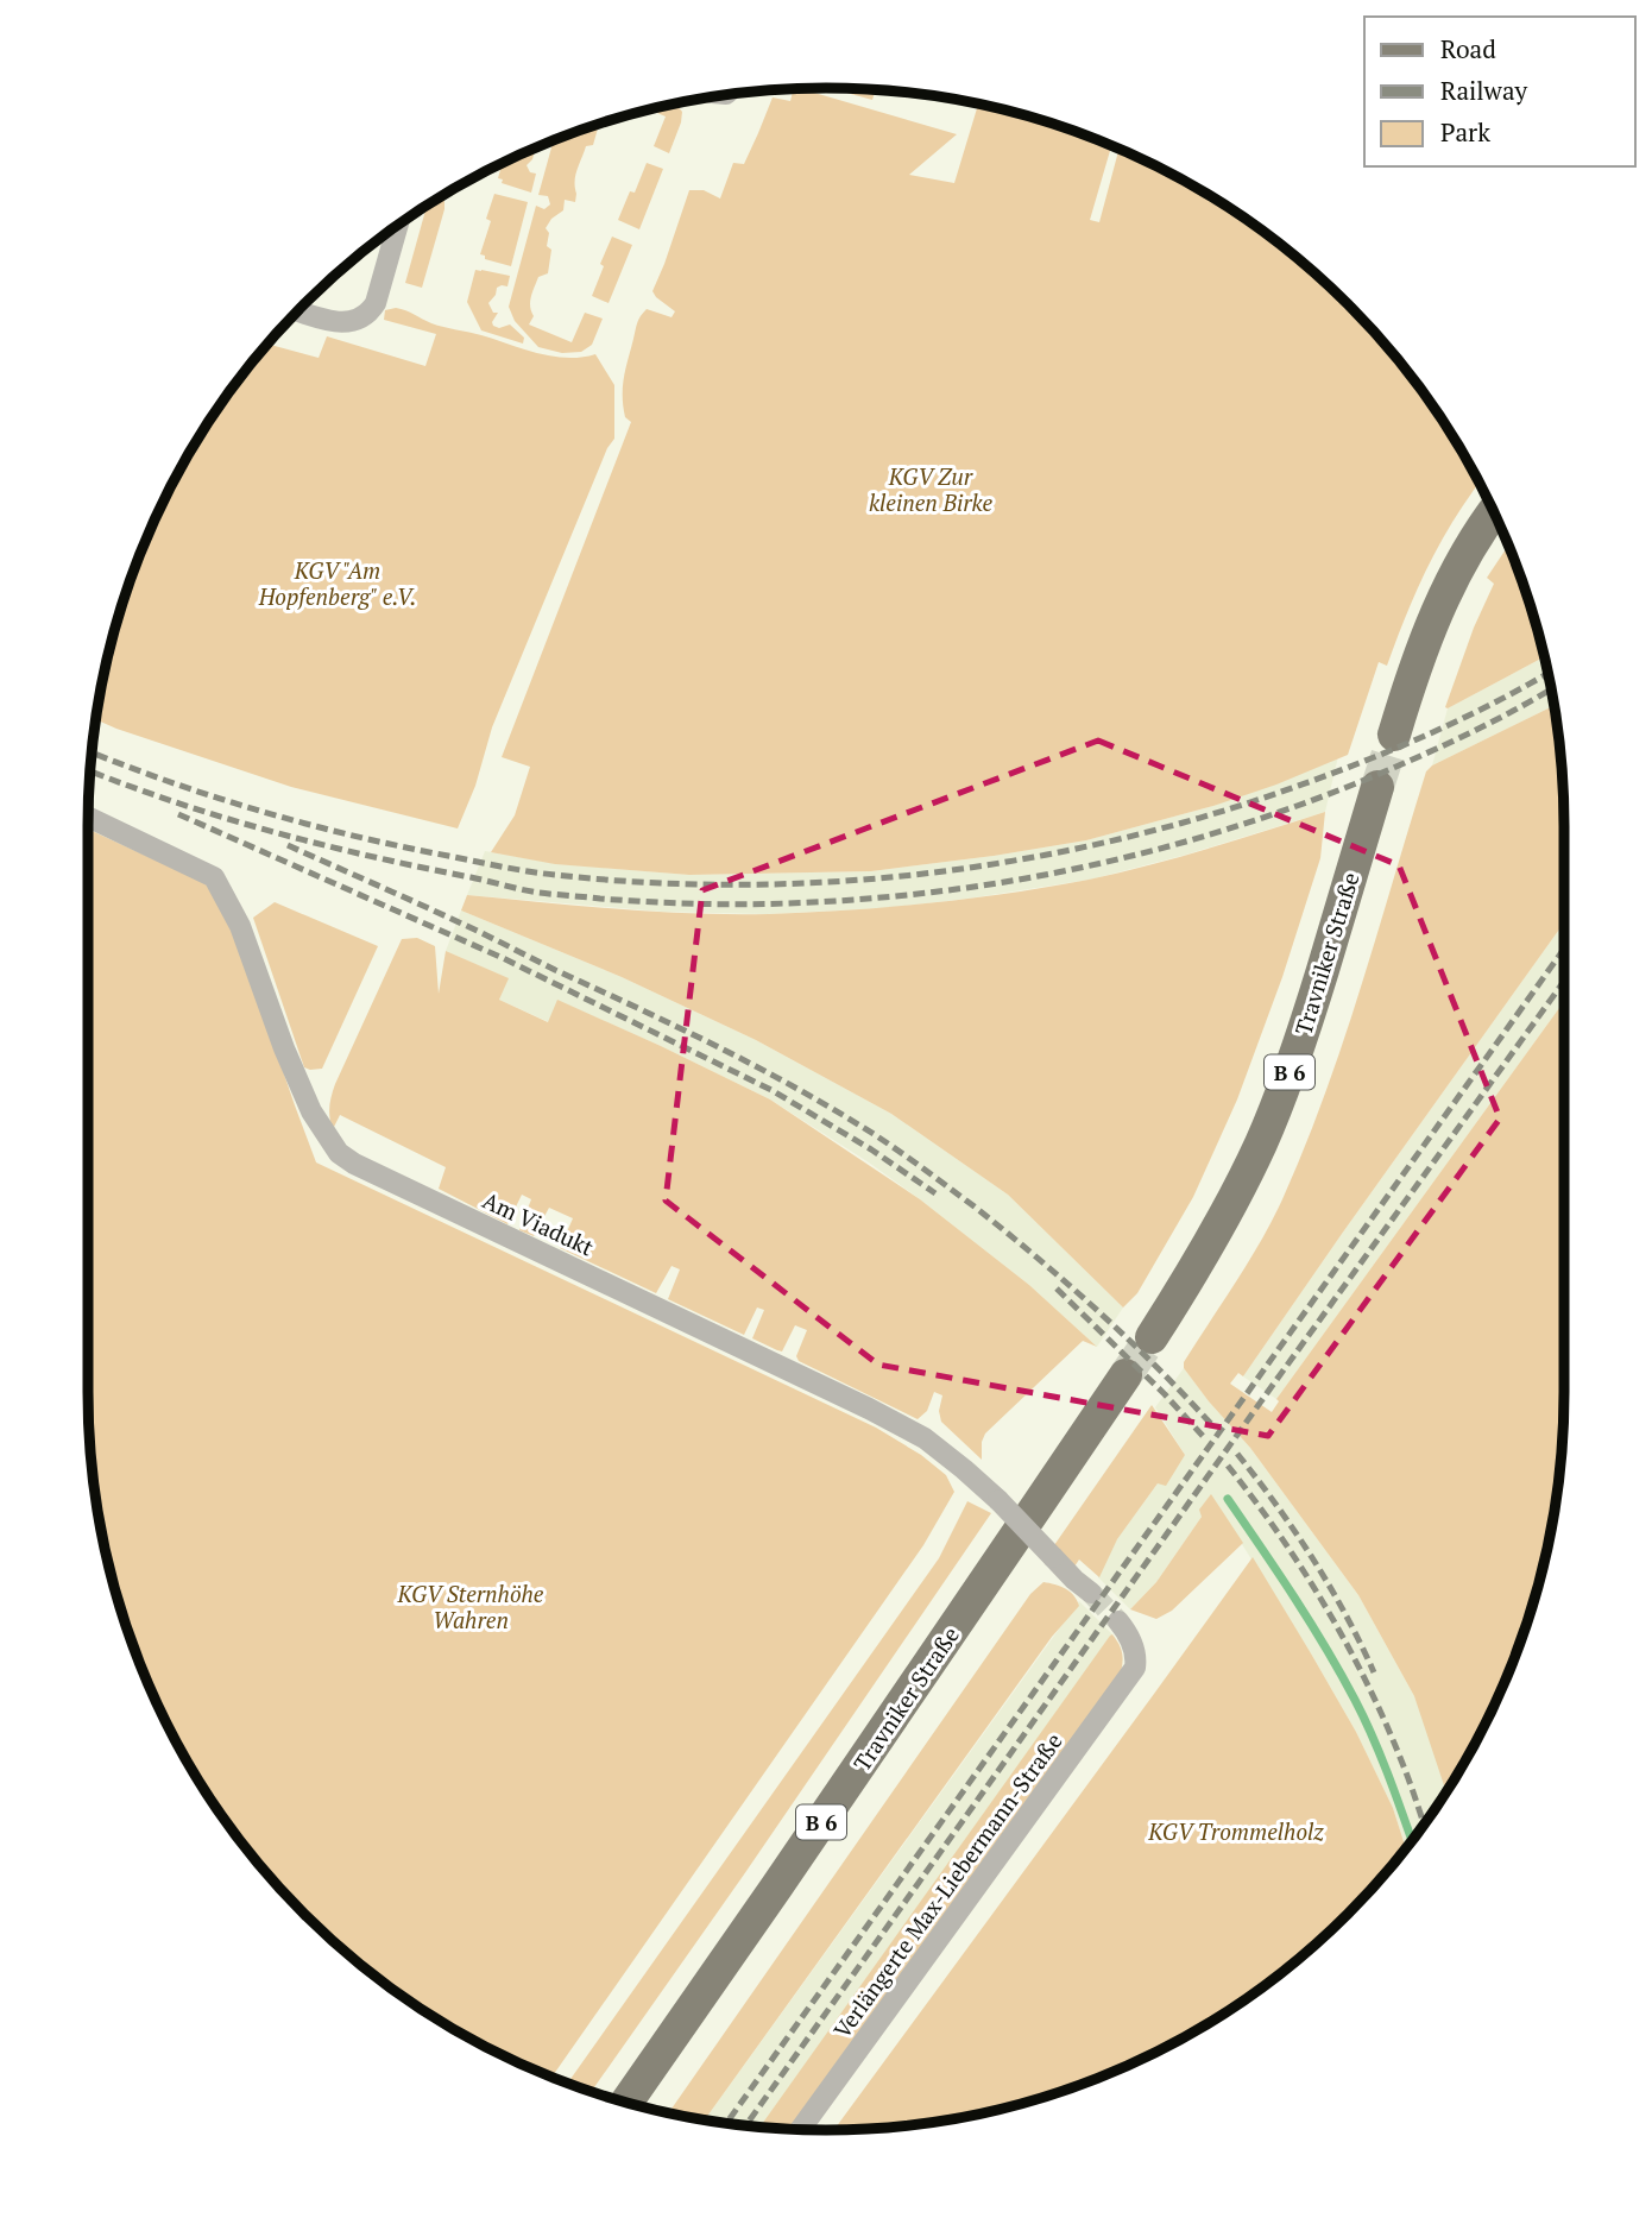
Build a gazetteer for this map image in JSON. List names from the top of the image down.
{
  "streets": {
    "main road": ["Travniker Straße", "B 6"],
    "street": ["Am Viadukt", "Verlängerte Max-Liebermann-Straße"]
  },
  "parks": [
    "KGV Zur kleinen Birke",
    "KGV \"Am Hopfenberg\" e.V.",
    "KGV Sternhöhe Wahren",
    "KGV Trommelholz"
  ],
  "legend": ["Road", "Railway", "Park"]
}
